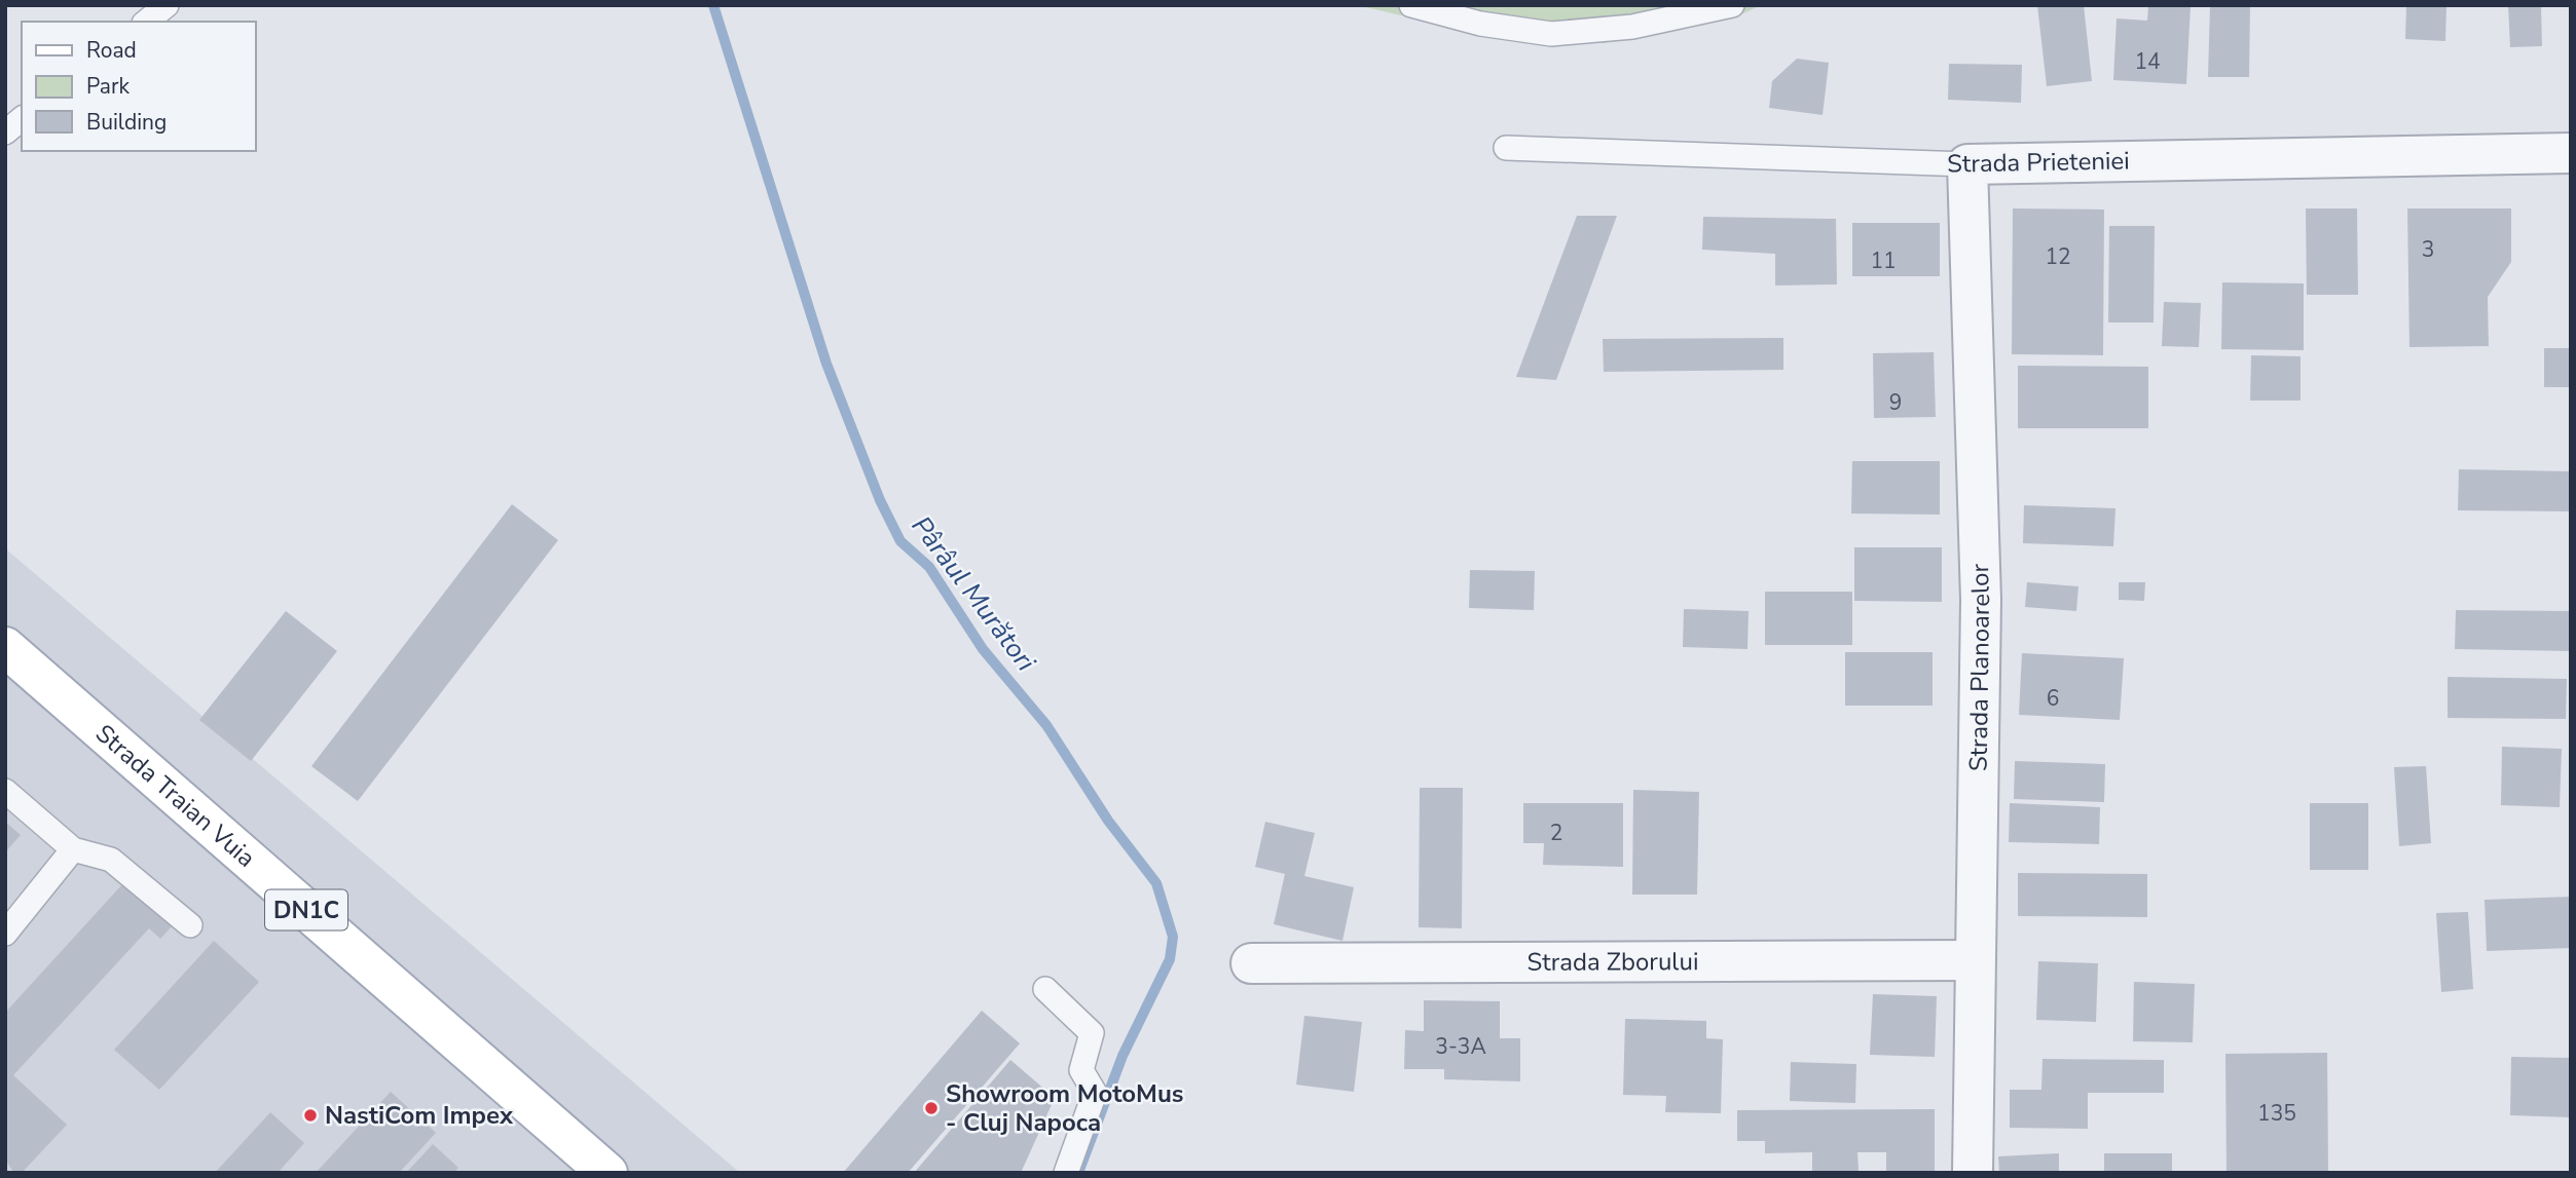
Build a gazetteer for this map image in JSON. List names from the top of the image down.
{
  "streets": {
    "main road": ["Strada Traian Vuia", "DN1C"],
    "street": ["Strada Prieteniei", "Strada Planoarelor", "Strada Zborului"]
  },
  "crossings": [
    ["Strada Prieteniei", "Strada Planoarelor"],
    ["Strada Planoarelor", "Strada Zborului"]
  ],
  "water": ["Pârâul Murători"],
  "places": ["Showroom MotoMus - Cluj Napoca", "NastiCom Impex"],
  "house_numbers": [
    "14",
    "3",
    "12",
    "11",
    "9",
    "6",
    "2",
    "3-3A",
    "135"
  ],
  "legend": ["Road", "Park", "Building"]
}
